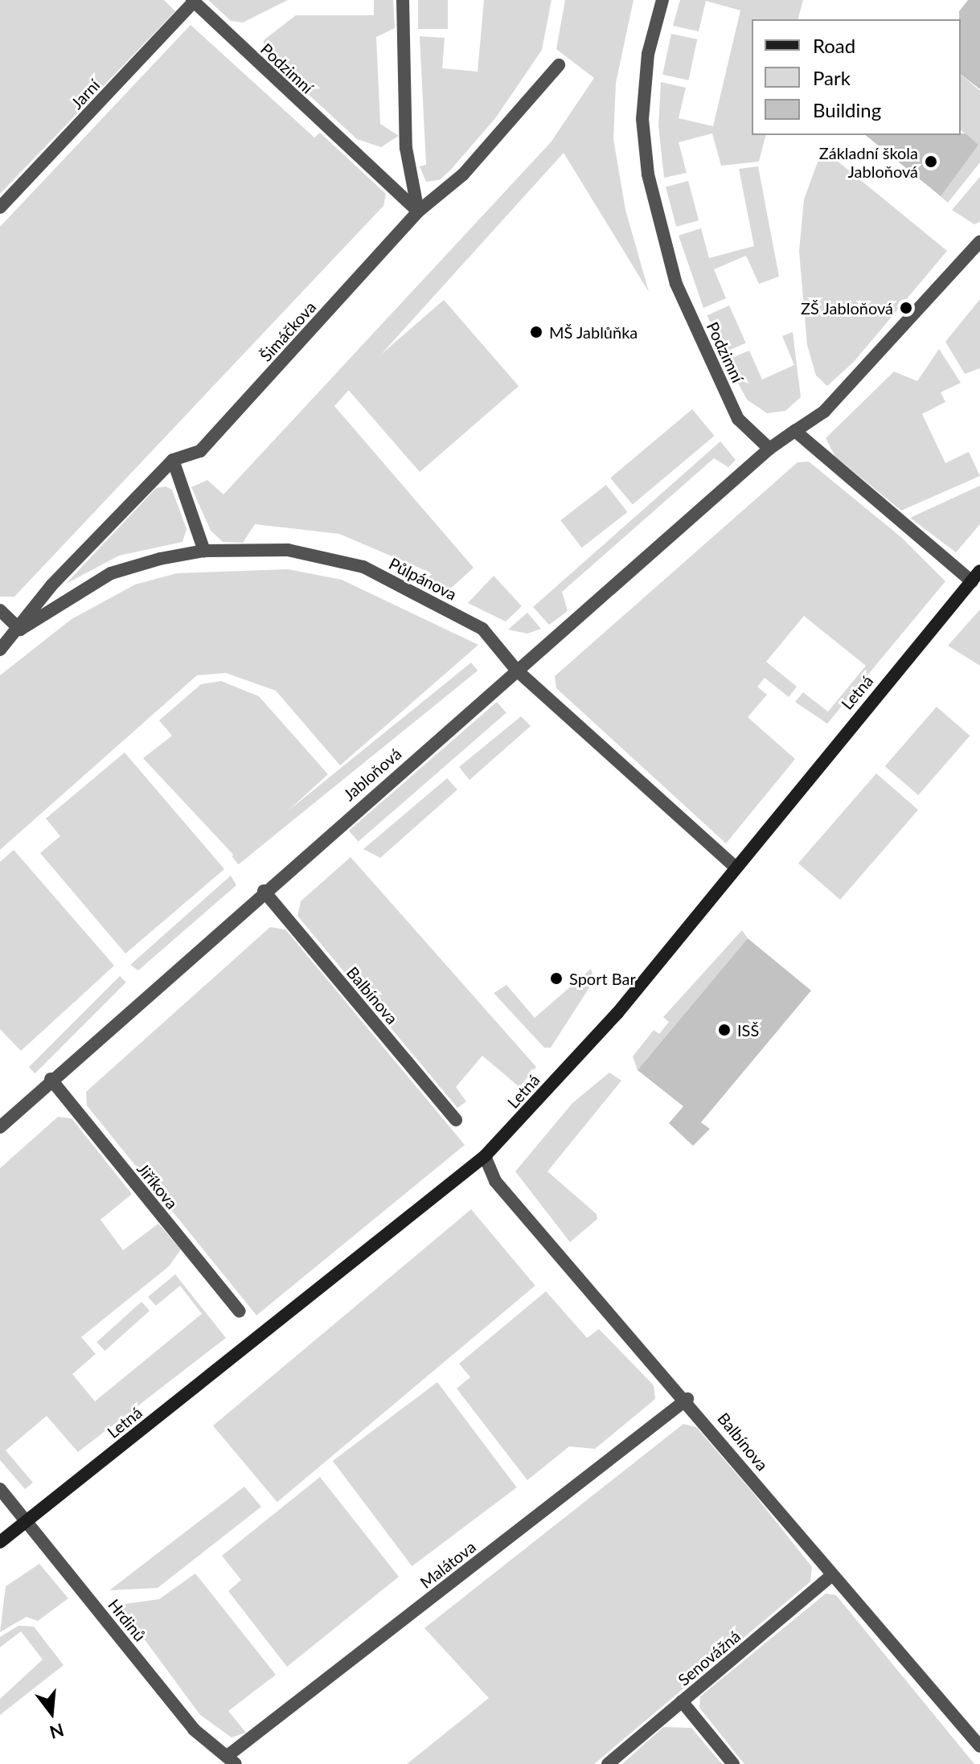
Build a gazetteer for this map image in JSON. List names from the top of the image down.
{
  "streets": {
    "street": [
      "Podzimní",
      "Jarní",
      "Šimáčkova",
      "Půlpánova",
      "Letná",
      "Jabloňová",
      "Balbínova",
      "Jiříkova",
      "Malátova",
      "Hrdinů",
      "Senovážná"
    ]
  },
  "crossings": [
    ["Podzimní", "Jarní"],
    ["Podzimní", "Šimáčkova"],
    ["Podzimní", "Jabloňová"],
    ["Šimáčkova", "Půlpánova"],
    ["Půlpánova", "Letná"],
    ["Půlpánova", "Jabloňová"],
    ["Letná", "Balbínova"],
    ["Letná", "Hrdinů"],
    ["Jabloňová", "Balbínova"],
    ["Jabloňová", "Jiříkova"],
    ["Balbínova", "Malátova"],
    ["Balbínova", "Senovážná"],
    ["Malátova", "Hrdinů"]
  ],
  "places": [
    "Základní škola Jabloňová",
    "ZŠ Jabloňová",
    "MŠ Jablůňka",
    "Sport Bar",
    "ISŠ"
  ],
  "legend": ["Road", "Park", "Building"],
  "north": "bottom"
}
